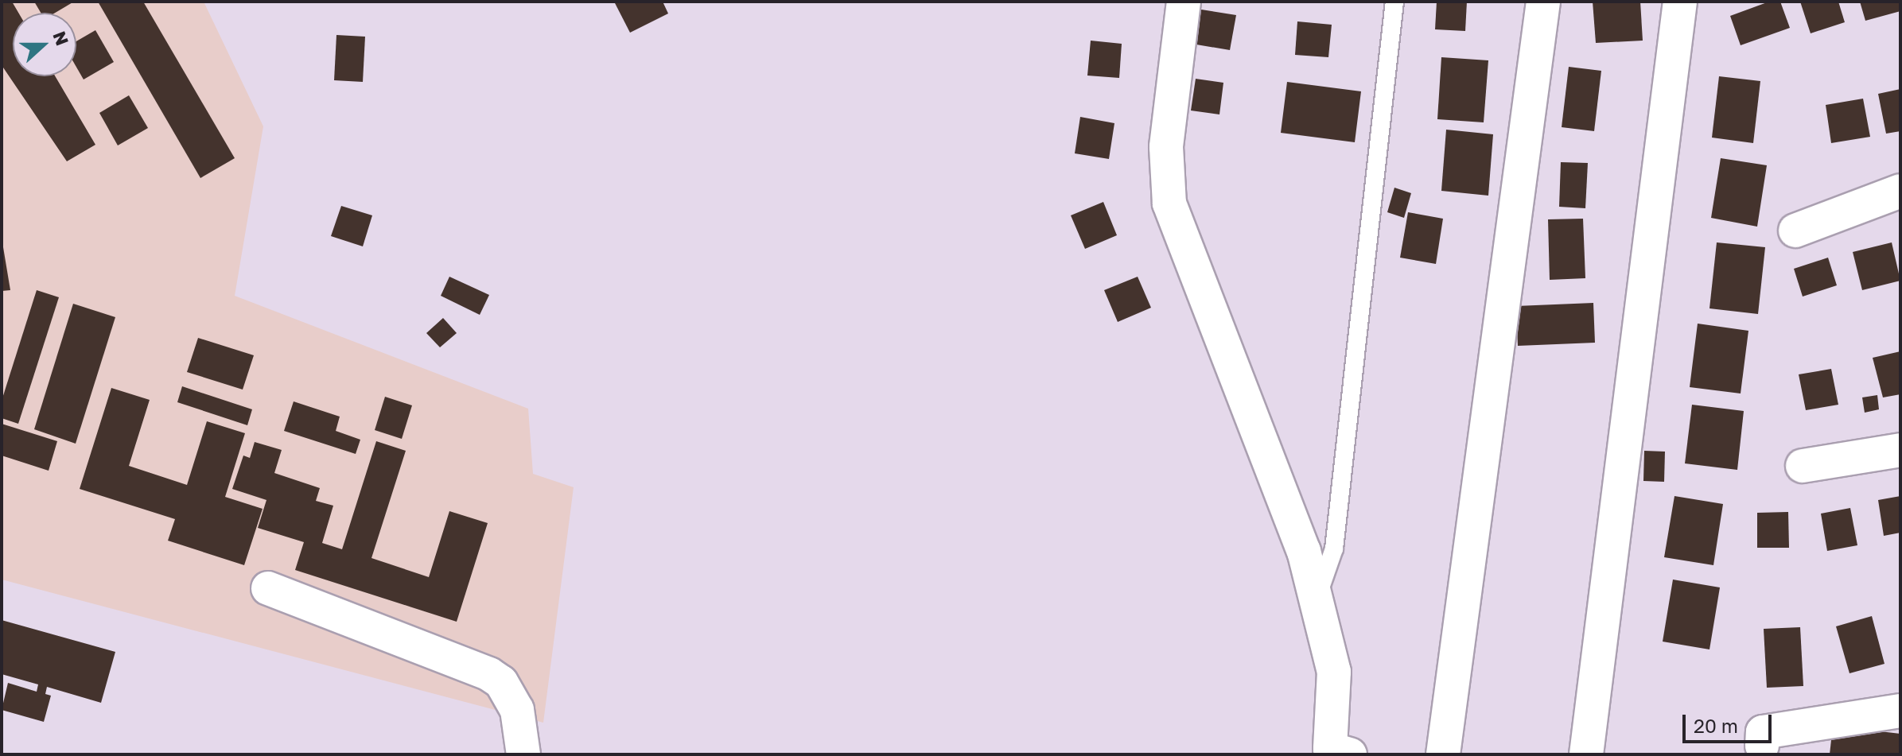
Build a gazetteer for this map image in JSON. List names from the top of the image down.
{
  "scale_bar": "20 m",
  "north": "right"
}
